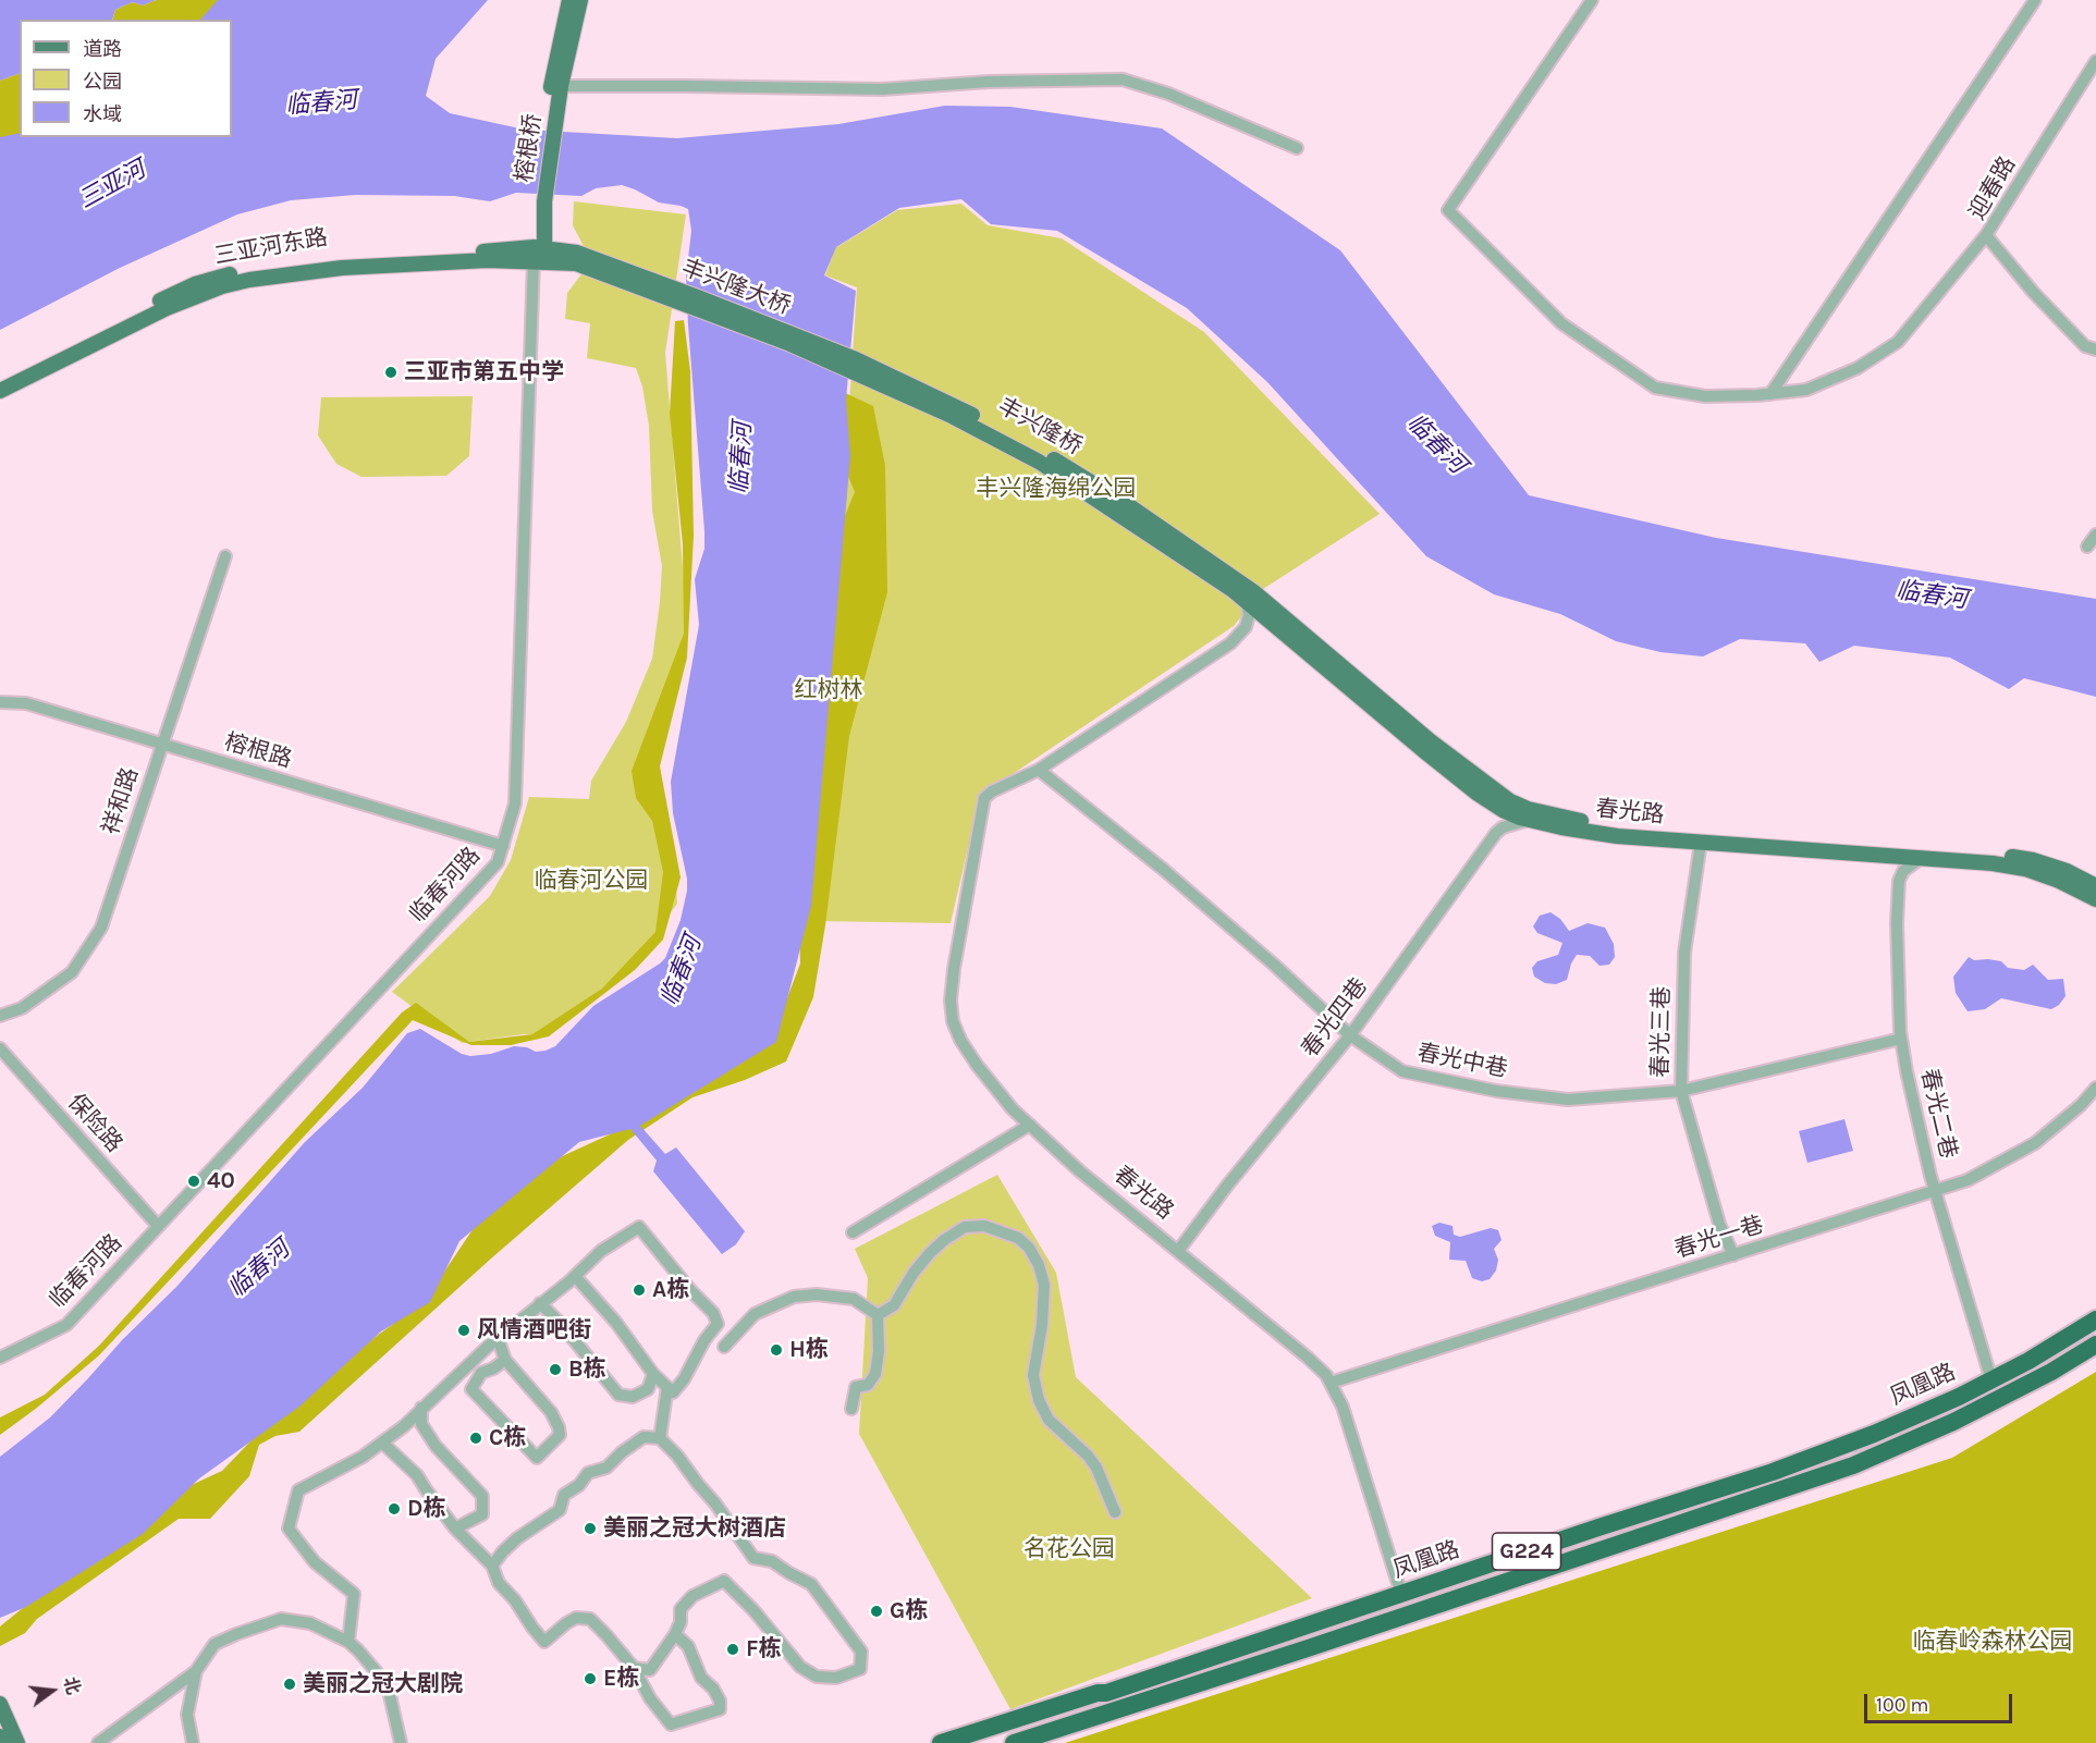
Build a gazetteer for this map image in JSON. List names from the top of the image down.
{
  "streets": {
    "highway": ["凤凰路", "G224"],
    "main road": [
      "榕根桥",
      "三亚河东路",
      "丰兴隆大桥",
      "丰兴隆桥",
      "春光路"
    ],
    "street": [
      "迎春路",
      "榕根路",
      "祥和路",
      "临春河路",
      "春光四巷",
      "春光三巷",
      "春光中巷",
      "春光二巷",
      "保险路",
      "春光一巷"
    ]
  },
  "crossings": [
    ["榕根桥", "三亚河东路"],
    ["榕根桥", "丰兴隆大桥"],
    ["榕根桥", "临春河路"],
    ["三亚河东路", "丰兴隆大桥"],
    ["三亚河东路", "临春河路"],
    ["丰兴隆大桥", "丰兴隆桥"],
    ["丰兴隆大桥", "临春河路"],
    ["丰兴隆桥", "春光路"],
    ["榕根路", "祥和路"],
    ["榕根路", "临春河路"],
    ["春光路", "春光四巷"],
    ["春光路", "春光三巷"],
    ["春光路", "春光中巷"],
    ["春光路", "春光二巷"],
    ["春光路", "春光一巷"],
    ["春光路", "凤凰路"],
    ["临春河路", "保险路"],
    ["春光四巷", "春光中巷"],
    ["春光三巷", "春光中巷"],
    ["春光三巷", "春光一巷"],
    ["春光中巷", "春光二巷"],
    ["春光二巷", "春光一巷"],
    ["春光二巷", "凤凰路"]
  ],
  "water": ["临春河", "三亚河"],
  "parks": [
    "丰兴隆海绵公园",
    "红树林",
    "临春河公园",
    "名花公园",
    "临春岭森林公园"
  ],
  "places": [
    "三亚市第五中学",
    "40",
    "A栋",
    "风情酒吧街",
    "H栋",
    "B栋",
    "C栋",
    "D栋",
    "美丽之冠大树酒店",
    "G栋",
    "F栋",
    "E栋",
    "美丽之冠大剧院"
  ],
  "legend": ["道路", "公园", "水域"],
  "scale_bar": "100 m",
  "north": "right"
}
